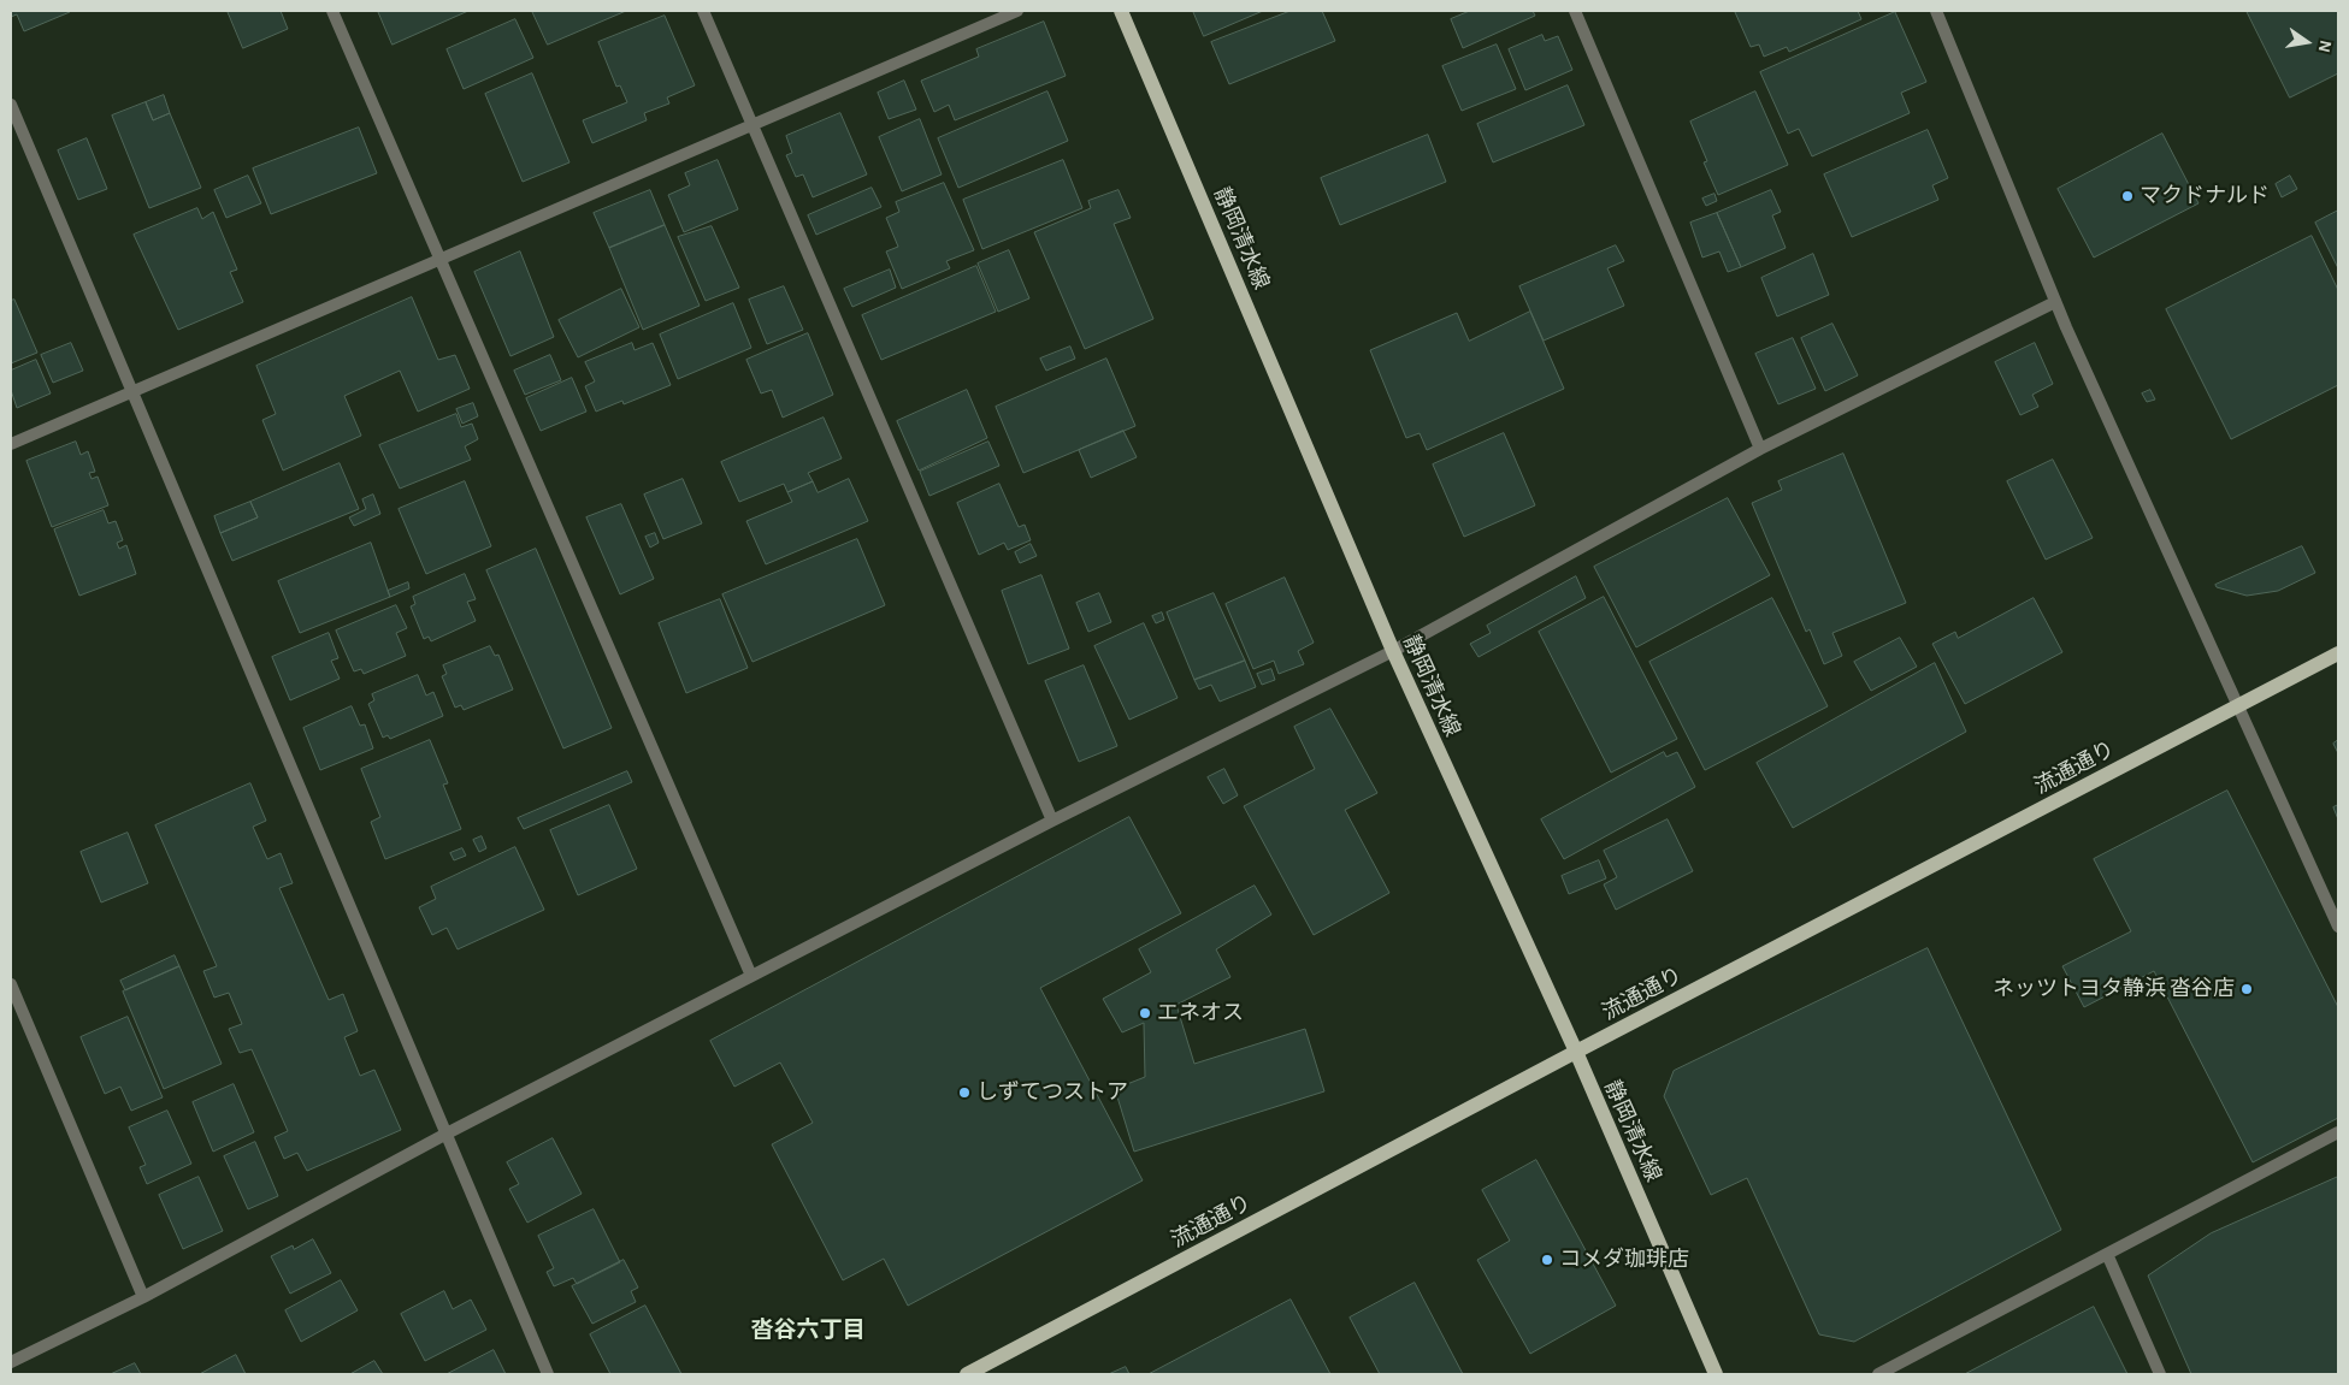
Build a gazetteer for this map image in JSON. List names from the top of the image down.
{
  "streets": {
    "main road": ["静岡清水線", "流通通り"]
  },
  "crossings": [
    ["静岡清水線", "流通通り"]
  ],
  "districts": ["沓谷六丁目"],
  "places": [
    "マクドナルド",
    "ネッツトヨタ静浜 沓谷店",
    "エネオス",
    "しずてつストア",
    "コメダ珈琲店"
  ],
  "north": "right"
}
